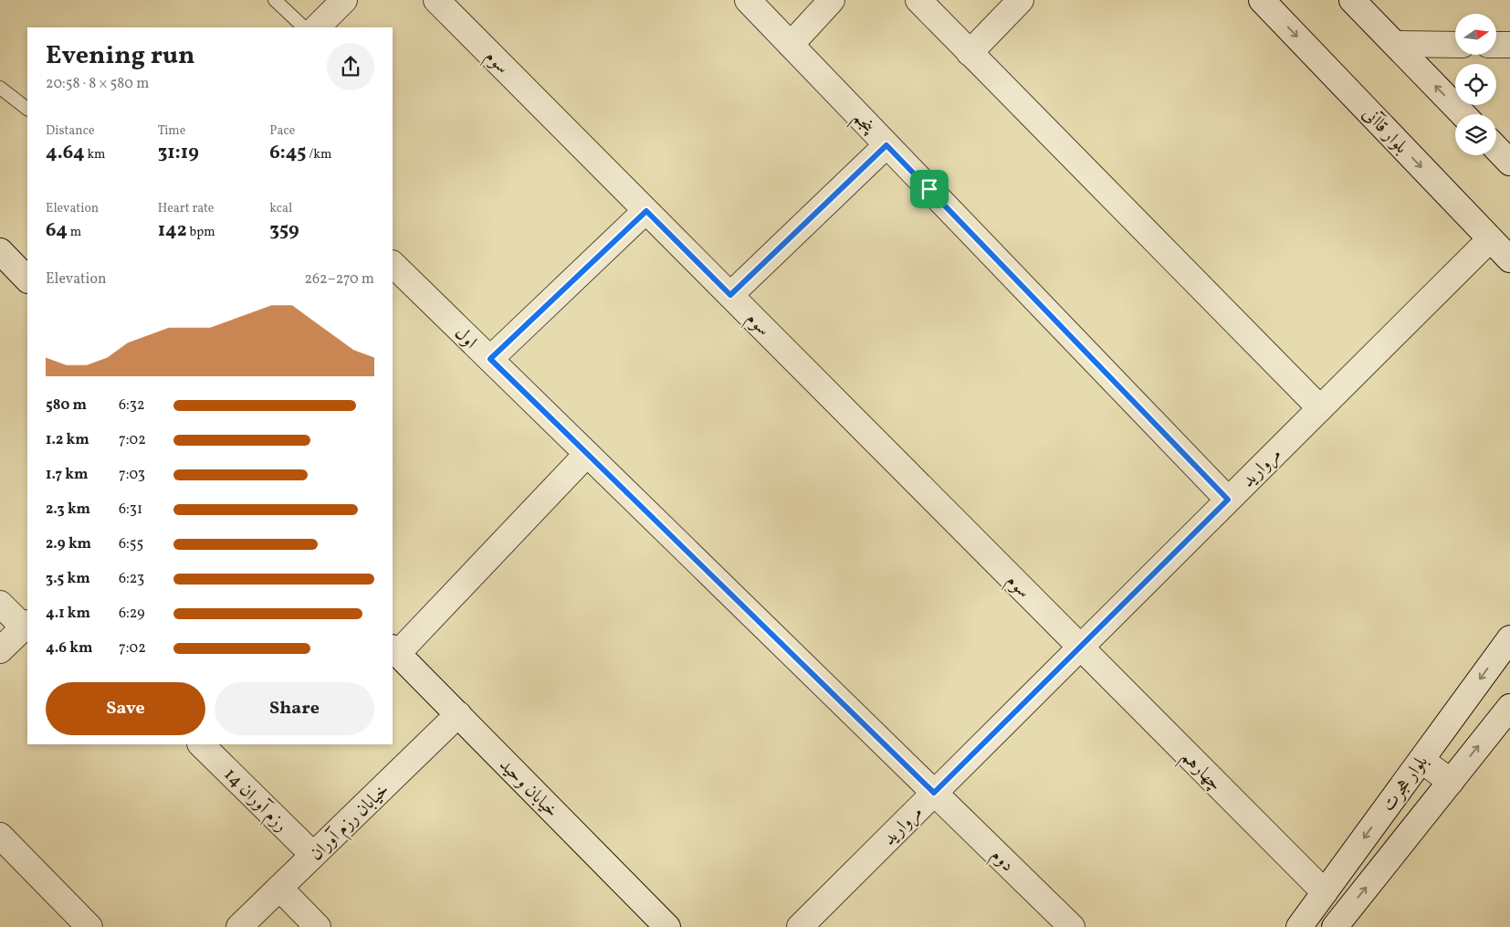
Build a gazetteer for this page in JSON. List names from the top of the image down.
{
  "streets": {
    "street": [
      "سوم",
      "پنجم",
      "بلوار قاآنی",
      "اول",
      "مروارید",
      "چهارهم",
      "بلوار هجرت",
      "خیابان وحید",
      "رزم آوران 14",
      "خیابان رزم آوران",
      "دوم"
    ]
  },
  "crossings": [
    ["سوم", "مروارید"],
    ["سوم", "چهارهم"],
    ["پنجم", "مروارید"],
    ["بلوار قاآنی", "مروارید"],
    ["اول", "مروارید"],
    ["اول", "دوم"],
    ["مروارید", "چهارهم"],
    ["مروارید", "دوم"],
    ["چهارهم", "بلوار هجرت"],
    ["خیابان وحید", "خیابان رزم آوران"],
    ["رزم آوران 14", "خیابان رزم آوران"]
  ],
  "north": "right",
  "page": {
    "heading": ["Evening run", "20:58 · 8 × 580 m"],
    "stats": [
      ["Distance", "4.64 km"],
      ["Time", "31:19"],
      ["Pace", "6:45 /km"],
      ["Elevation", "64 m"],
      ["Heart rate", "142 bpm"],
      ["kcal", "359"]
    ],
    "chart": ["Elevation", "262–270 m"],
    "list": [
      {
        "name": "580 m",
        "note": "6:32"
      },
      {
        "name": "1.2 km",
        "note": "7:02"
      },
      {
        "name": "1.7 km",
        "note": "7:03"
      },
      {
        "name": "2.3 km",
        "note": "6:31"
      },
      {
        "name": "2.9 km",
        "note": "6:55"
      },
      {
        "name": "3.5 km",
        "note": "6:23"
      },
      {
        "name": "4.1 km",
        "note": "6:29"
      },
      {
        "name": "4.6 km",
        "note": "7:02"
      }
    ],
    "buttons": ["Save", "Share"]
  }
}
